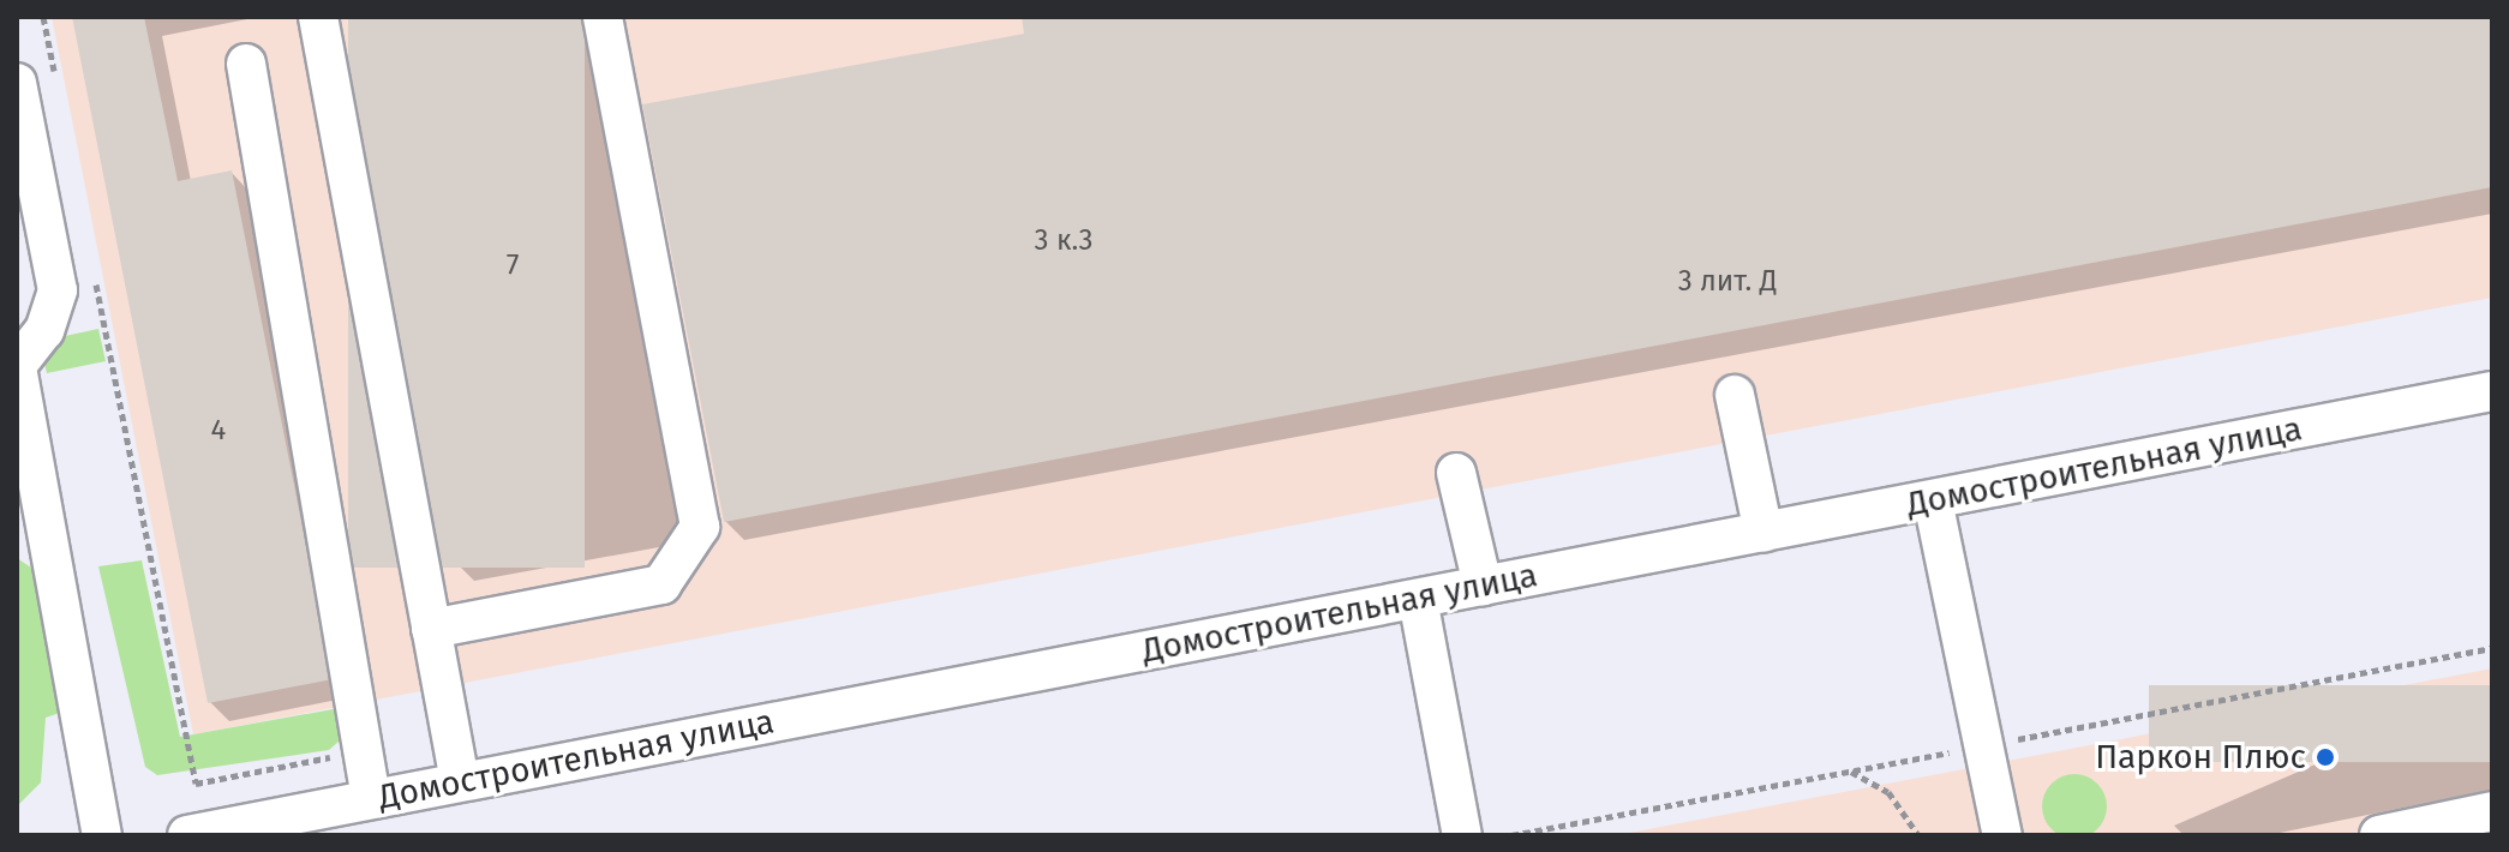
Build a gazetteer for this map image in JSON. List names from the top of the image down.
{
  "streets": {
    "street": ["Домостроительная улица"]
  },
  "places": ["Паркон Плюс"],
  "house_numbers": [
    "3 к.3",
    "7",
    "3 лит. Д",
    "4"
  ]
}
